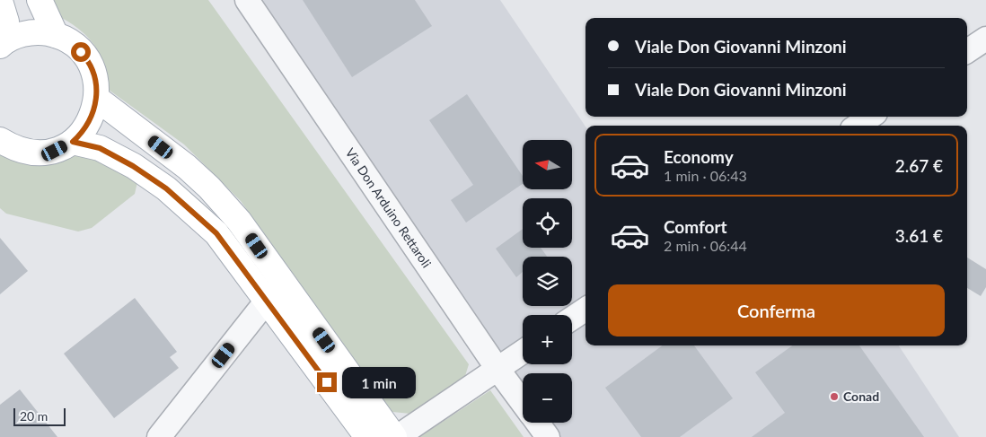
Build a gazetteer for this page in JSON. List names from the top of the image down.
{
  "streets": {
    "street": ["Via Don Arduino Rettaroli"]
  },
  "places": ["Conad"],
  "scale_bar": "20 m",
  "north": "left",
  "page": {
    "banner": ["Viale Don Giovanni Minzoni", "Viale Don Giovanni Minzoni"],
    "list": [
      {
        "name": "Economy",
        "note": "1 min · 06:43",
        "value": "2.67 €"
      },
      {
        "name": "Comfort",
        "note": "2 min · 06:44",
        "value": "3.61 €"
      }
    ],
    "map_buttons": ["+", "−"],
    "buttons": "Conferma",
    "bubble": "1 min",
    "scale": "20 m"
  }
}
